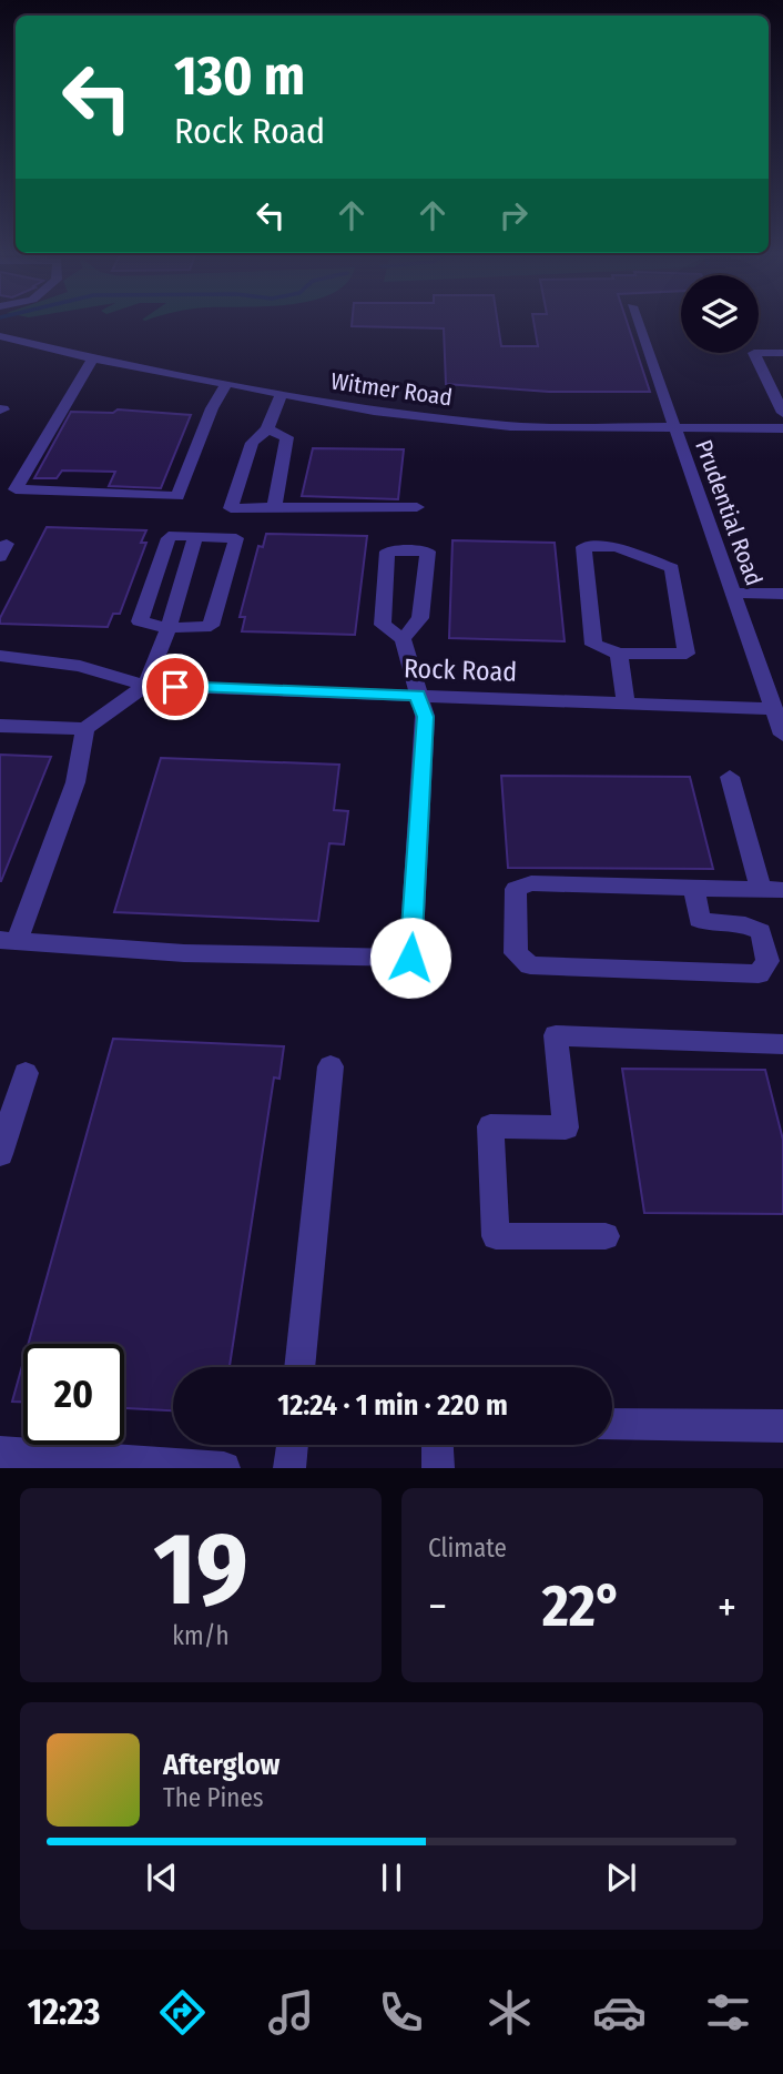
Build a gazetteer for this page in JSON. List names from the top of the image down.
{
  "streets": {
    "street": ["Witmer Road", "Prudential Road", "Rock Road"]
  },
  "crossings": [
    ["Witmer Road", "Prudential Road"],
    ["Prudential Road", "Rock Road"]
  ],
  "page": {
    "turn": ["130 m", "Rock Road"],
    "limit": "20",
    "trip": "12:24 · 1 min · 220 m",
    "tile": [
      ["19", "km/h"],
      "Climate"
    ],
    "heat": ["−", "22°", "+"],
    "song": ["Afterglow", "The Pines"],
    "tabs": "12:23"
  }
}
